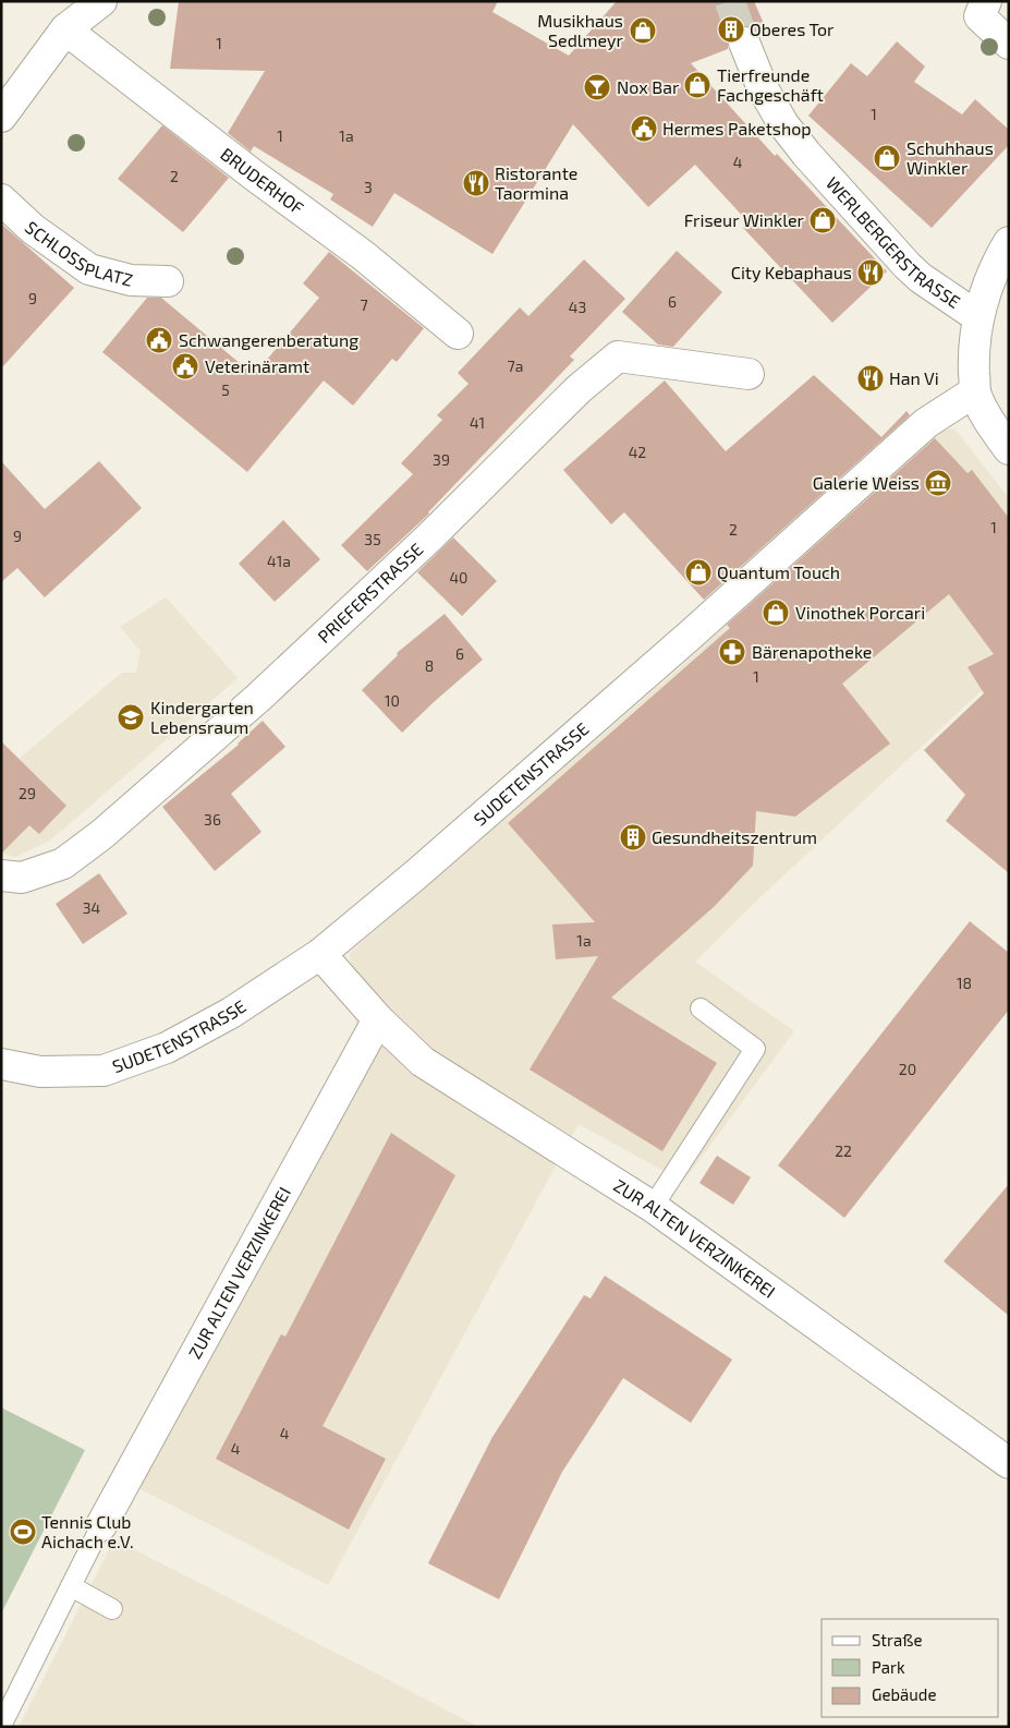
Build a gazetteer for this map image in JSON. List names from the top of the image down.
{
  "streets": {
    "street": [
      "BRUDERHOF",
      "WERLBERGERSTRASSE",
      "SCHLOSSPLATZ",
      "PRIEFERSTRASSE",
      "SUDETENSTRASSE",
      "ZUR ALTEN VERZINKEREI"
    ]
  },
  "crossings": [
    ["WERLBERGERSTRASSE", "SUDETENSTRASSE"],
    ["SUDETENSTRASSE", "ZUR ALTEN VERZINKEREI"]
  ],
  "places": {
    "building": ["Oberes Tor", "Gesundheitszentrum"],
    "shop": [
      "Musikhaus Sedlmeyr",
      "Tierfreunde Fachgeschäft",
      "Schuhhaus Winkler",
      "Friseur Winkler",
      "Quantum Touch",
      "Vinothek Porcari"
    ],
    "bar": ["Nox Bar"],
    "public building": ["Hermes Paketshop", "Schwangerenberatung", "Veterinäramt"],
    "restaurant": ["Ristorante Taormina", "City Kebaphaus", "Han Vi"],
    "museum": ["Galerie Weiss"],
    "pharmacy": ["Bärenapotheke"],
    "school or university": ["Kindergarten Lebensraum"],
    "sports": ["Tennis Club Aichach e.V."]
  },
  "house_numbers": [
    "1",
    "1",
    "1",
    "1a",
    "4",
    "2",
    "3",
    "9",
    "6",
    "7",
    "43",
    "7a",
    "5",
    "41",
    "42",
    "39",
    "1",
    "2",
    "9",
    "35",
    "41a",
    "40",
    "6",
    "8",
    "1",
    "10",
    "29",
    "36",
    "34",
    "1a",
    "18",
    "20",
    "22",
    "4",
    "4"
  ],
  "legend": ["Straße", "Park", "Gebäude"]
}
